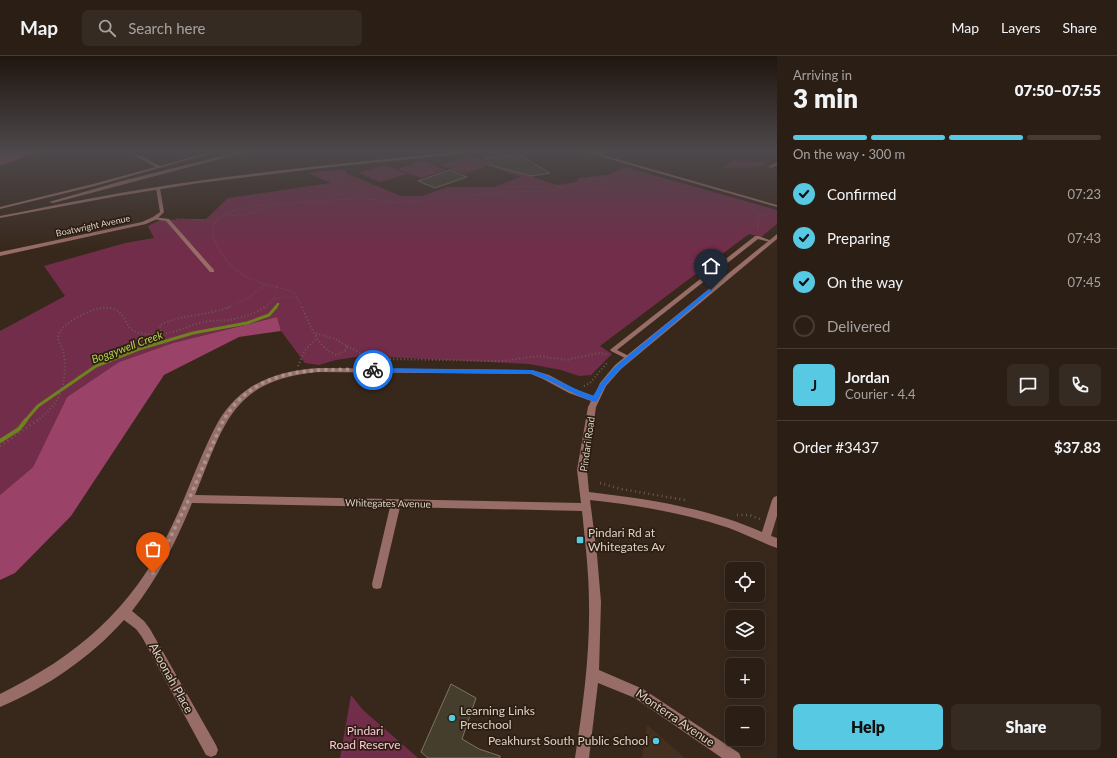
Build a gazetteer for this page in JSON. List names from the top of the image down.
{
  "streets": {
    "street": [
      "Boatwright Avenue",
      "Pindari Road",
      "Whitegates Avenue",
      "Akoonah Place",
      "Monterra Avenue"
    ]
  },
  "crossings": [
    ["Pindari Road", "Whitegates Avenue"],
    ["Pindari Road", "Monterra Avenue"]
  ],
  "water": ["Boggywell Creek"],
  "parks": ["Pindari Road Reserve"],
  "places": {
    "transit": ["Pindari Rd at Whitegates Av"],
    "other": ["Learning Links Preschool", "Peakhurst South Public School"]
  },
  "page": {
    "header": "Map",
    "search": "Search here",
    "nav": ["Map", "Layers", "Share"],
    "heading": ["3 min", "Arriving in", "07:50–07:55"],
    "panel": [
      "Jordan",
      "Courier · 4.4",
      "Order #3437",
      "$37.83"
    ],
    "bar": "On the way · 300 m",
    "list": [
      ["Confirmed", "07:23"],
      ["Preparing", "07:43"],
      ["On the way", "07:45"],
      "Delivered"
    ],
    "round": "J",
    "map_buttons": ["+", "−"],
    "buttons": ["Help", "Share"]
  }
}
